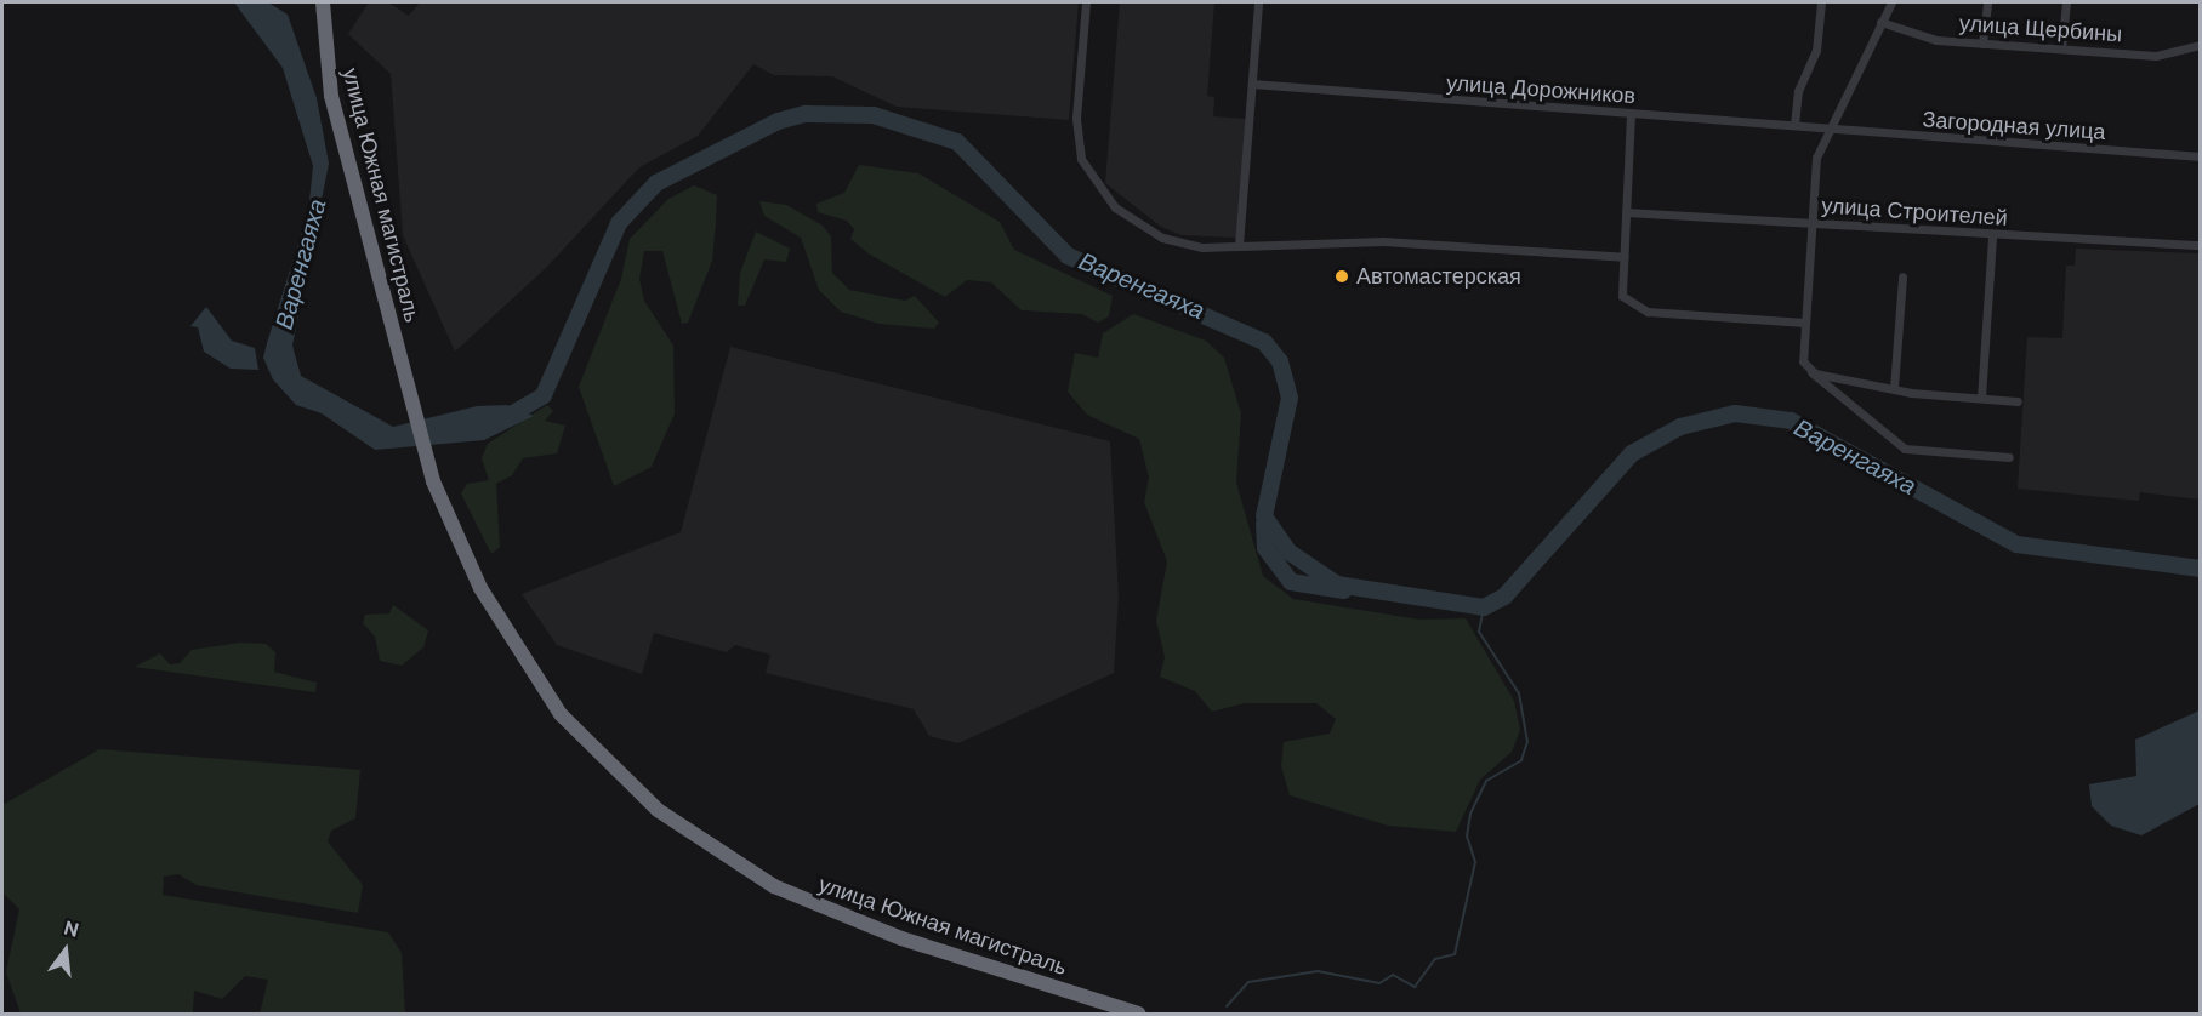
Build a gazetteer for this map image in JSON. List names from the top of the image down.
{
  "streets": {
    "highway": ["улица Южная магистраль"],
    "street": [
      "улица Щербины",
      "улица Дорожников",
      "Загородная улица",
      "улица Строителей"
    ]
  },
  "crossings": [
    ["улица Дорожников", "Загородная улица"]
  ],
  "water": ["Варенгаяха"],
  "places": ["Автомастерская"],
  "north": "top"
}
